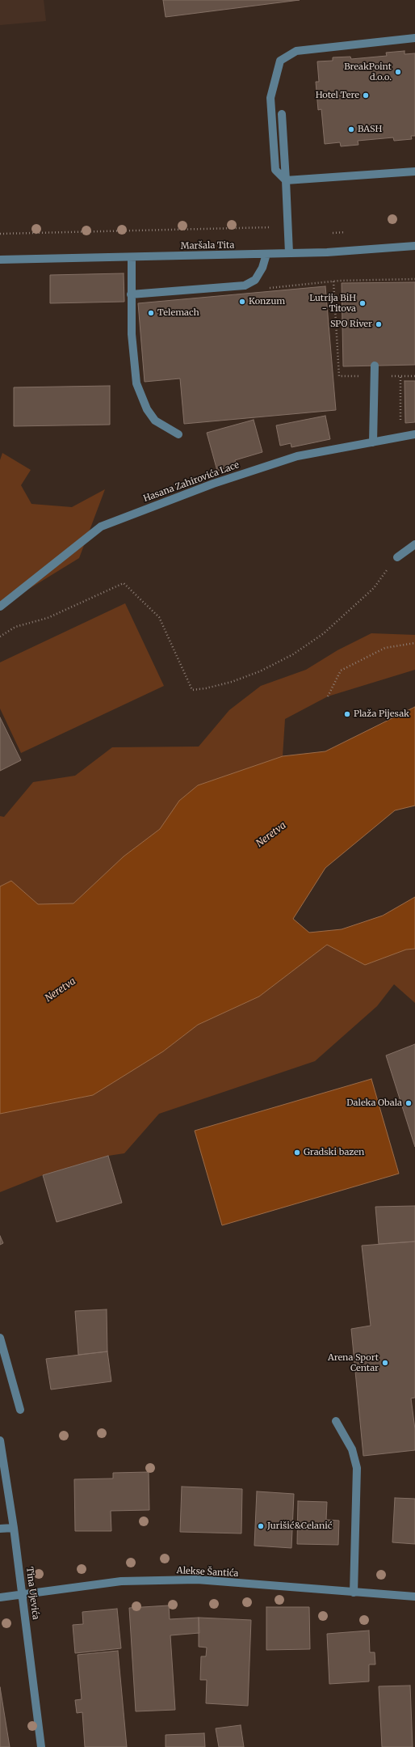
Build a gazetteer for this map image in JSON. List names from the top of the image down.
{
  "streets": {
    "street": [
      "Maršala Tita",
      "Hasana Zahirovića Lace",
      "Alekse Šantića",
      "Tina Ujevića"
    ]
  },
  "crossings": [
    ["Alekse Šantića", "Tina Ujevića"]
  ],
  "water": ["Neretva"],
  "places": [
    "BreakPoint d.o.o.",
    "Hotel Tere",
    "BASH",
    "Konzum",
    "Lutrija BiH - Titova",
    "Telemach",
    "SPO River",
    "Plaža Pijesak",
    "Daleka Obala",
    "Gradski bazen",
    "Arena Sport Centar",
    "Jurišić&Celanić"
  ]
}
